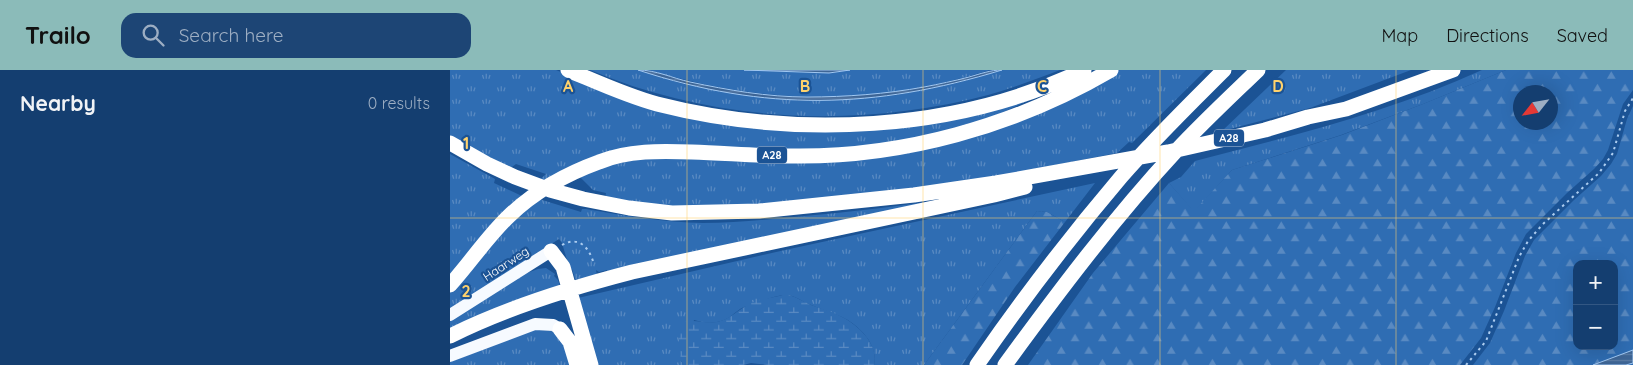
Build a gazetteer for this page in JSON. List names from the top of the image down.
{
  "streets": {
    "highway": ["A28"],
    "main road": ["Haarweg"]
  },
  "north": "bottom left",
  "page": {
    "header": "Trailo",
    "search": "Search here",
    "nav": ["Map", "Directions", "Saved"],
    "heading": ["Nearby", "0 results"],
    "map_buttons": ["+", "−"]
  },
  "grid": {
    "columns": [
      "A",
      "B",
      "C",
      "D"
    ],
    "rows": ["1", "2"]
  }
}
